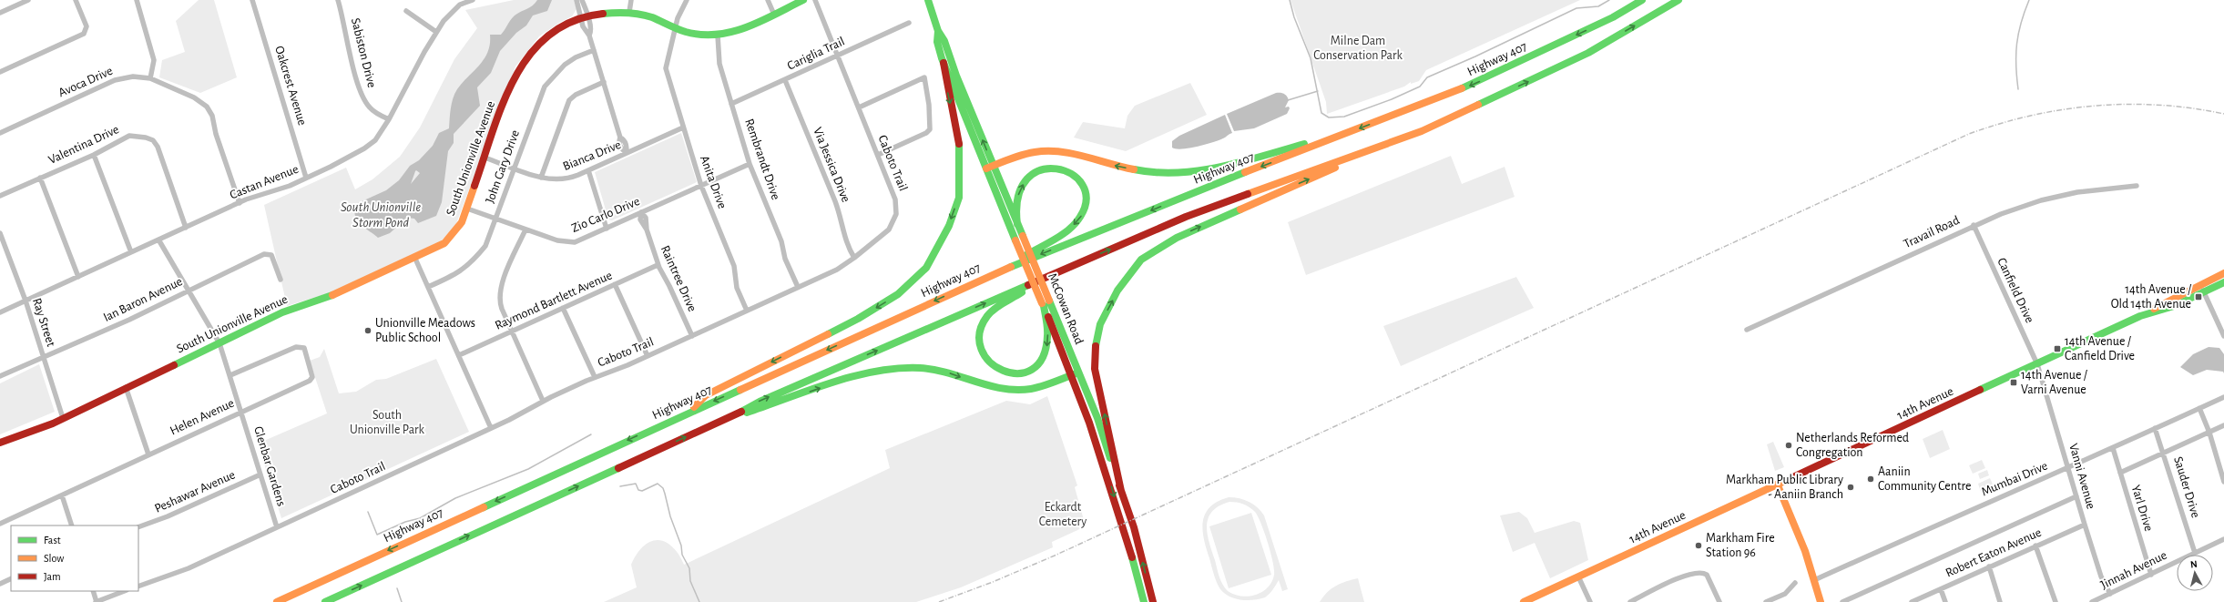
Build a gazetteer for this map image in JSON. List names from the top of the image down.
{
  "streets": {
    "main road": [
      "Highway 407",
      "South Unionville Avenue",
      "McCowan Road",
      "14th Avenue"
    ],
    "street": [
      "Sabiston Drive",
      "Cariglia Trail",
      "Avoca Drive",
      "Oakcrest Avenue",
      "Valentina Drive",
      "Bianca Drive",
      "Rembrandt Drive",
      "Caboto Trail",
      "Via Jessica Drive",
      "John Gary Drive",
      "Castan Avenue",
      "Anita Drive",
      "Zio Carlo Drive",
      "Travail Road",
      "Raintree Drive",
      "Canfield Drive",
      "Ian Baron Avenue",
      "Raymond Bartlett Avenue",
      "Ray Street",
      "Helen Avenue",
      "Glenbar Gardens",
      "Vanni Avenue",
      "Mumbai Drive",
      "Sauder Drive",
      "Peshawar Avenue",
      "Yarl Drive",
      "Robert Eaton Avenue",
      "Jinnah Avenue"
    ]
  },
  "crossings": [
    ["Sabiston Drive", "Castan Avenue"],
    ["Cariglia Trail", "Rembrandt Drive"],
    ["Cariglia Trail", "Caboto Trail"],
    ["Cariglia Trail", "Via Jessica Drive"],
    ["Avoca Drive", "Castan Avenue"],
    ["Oakcrest Avenue", "Castan Avenue"],
    ["Valentina Drive", "Castan Avenue"],
    ["Bianca Drive", "South Unionville Avenue"],
    ["Bianca Drive", "John Gary Drive"],
    ["Bianca Drive", "Anita Drive"],
    ["South Unionville Avenue", "Rembrandt Drive"],
    ["South Unionville Avenue", "Anita Drive"],
    ["South Unionville Avenue", "Zio Carlo Drive"],
    ["South Unionville Avenue", "Ray Street"],
    ["South Unionville Avenue", "Glenbar Gardens"],
    ["Rembrandt Drive", "Caboto Trail"],
    ["Rembrandt Drive", "Zio Carlo Drive"],
    ["Caboto Trail", "Via Jessica Drive"],
    ["Caboto Trail", "Anita Drive"],
    ["Caboto Trail", "Raintree Drive"],
    ["Caboto Trail", "Glenbar Gardens"],
    ["John Gary Drive", "Zio Carlo Drive"],
    ["Castan Avenue", "Ray Street"],
    ["Castan Avenue", "Glenbar Gardens"],
    ["Anita Drive", "Zio Carlo Drive"],
    ["Zio Carlo Drive", "Raintree Drive"],
    ["Travail Road", "Canfield Drive"],
    ["Raintree Drive", "Raymond Bartlett Avenue"],
    ["Canfield Drive", "14th Avenue"],
    ["Canfield Drive", "Vanni Avenue"],
    ["Ian Baron Avenue", "Ray Street"],
    ["Ian Baron Avenue", "Glenbar Gardens"],
    ["14th Avenue", "Vanni Avenue"],
    ["Helen Avenue", "Glenbar Gardens"],
    ["Glenbar Gardens", "Peshawar Avenue"],
    ["Vanni Avenue", "Mumbai Drive"],
    ["Vanni Avenue", "Robert Eaton Avenue"],
    ["Vanni Avenue", "Jinnah Avenue"],
    ["Mumbai Drive", "Sauder Drive"],
    ["Mumbai Drive", "Yarl Drive"],
    ["Sauder Drive", "Jinnah Avenue"],
    ["Yarl Drive", "Jinnah Avenue"]
  ],
  "water": ["South Unionville Storm Pond"],
  "parks": ["Milne Dam Conservation Park", "South Unionville Park", "Eckardt Cemetery"],
  "places": {
    "transit": ["14th Avenue / Old 14th Avenue", "14th Avenue / Canfield Drive", "14th Avenue / Varni Avenue"],
    "other": [
      "Unionville Meadows Public School",
      "Netherlands Reformed Congregation",
      "Aaniin Community Centre",
      "Markham Public Library - Aaniin Branch",
      "Markham Fire Station 96"
    ]
  },
  "legend": ["Fast", "Slow", "Jam"],
  "north": "top"
}
